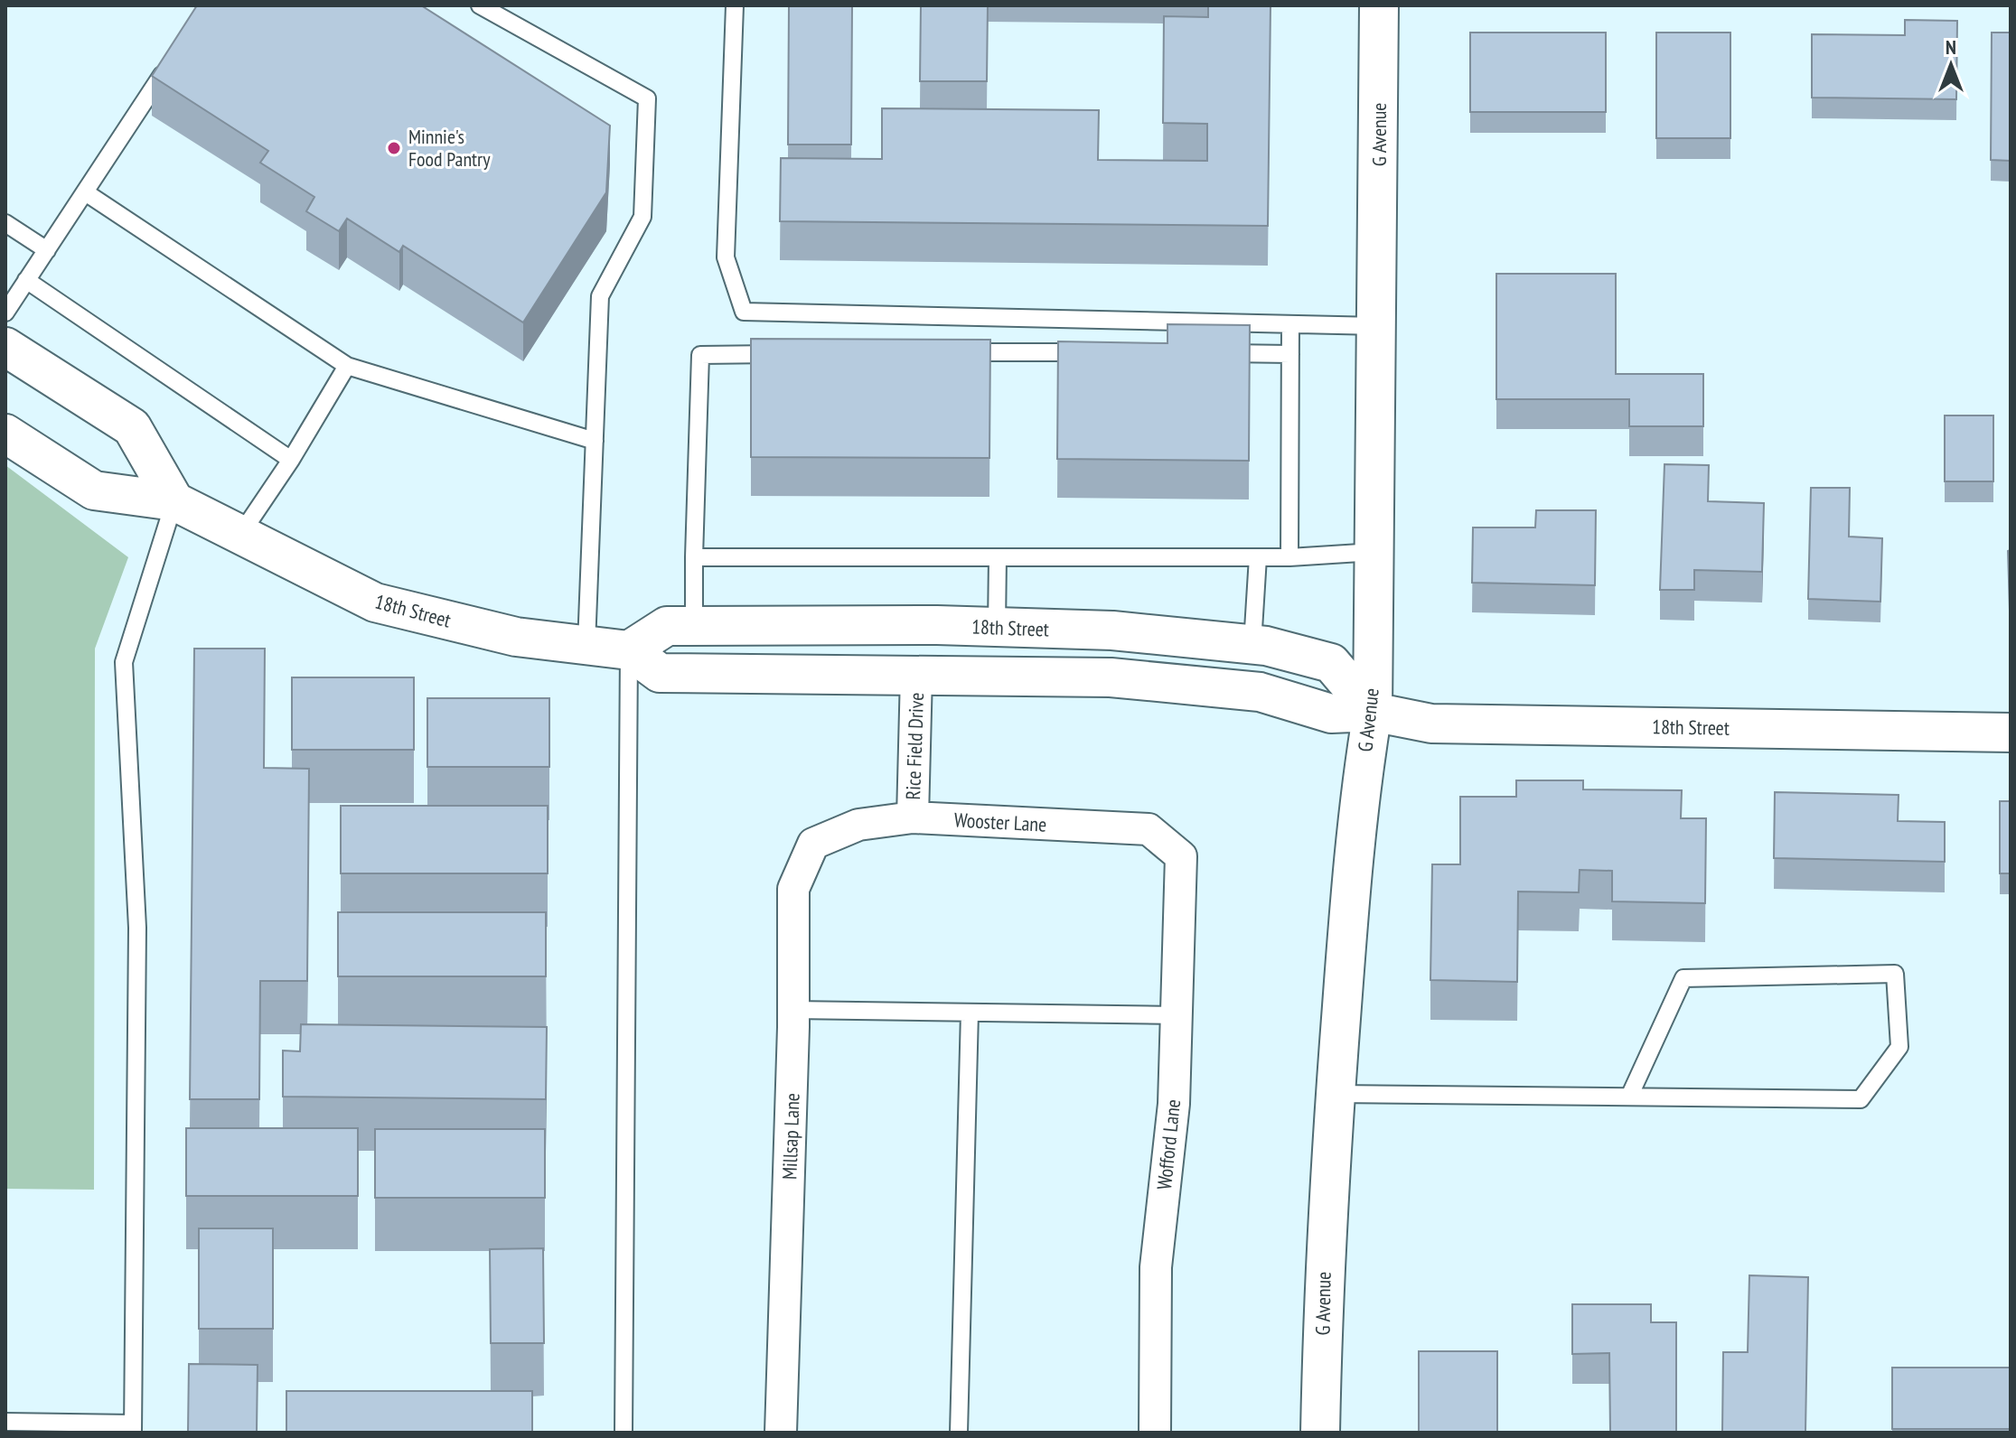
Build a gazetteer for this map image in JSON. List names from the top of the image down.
{
  "streets": {
    "street": [
      "G Avenue",
      "18th Street",
      "Rice Field Drive",
      "Wooster Lane",
      "Millsap Lane",
      "Wofford Lane"
    ]
  },
  "crossings": [
    ["G Avenue", "18th Street"],
    ["18th Street", "Rice Field Drive"],
    ["Rice Field Drive", "Wooster Lane"],
    ["Wooster Lane", "Millsap Lane"],
    ["Wooster Lane", "Wofford Lane"]
  ],
  "places": ["Minnie's Food Pantry"],
  "north": "top"
}
